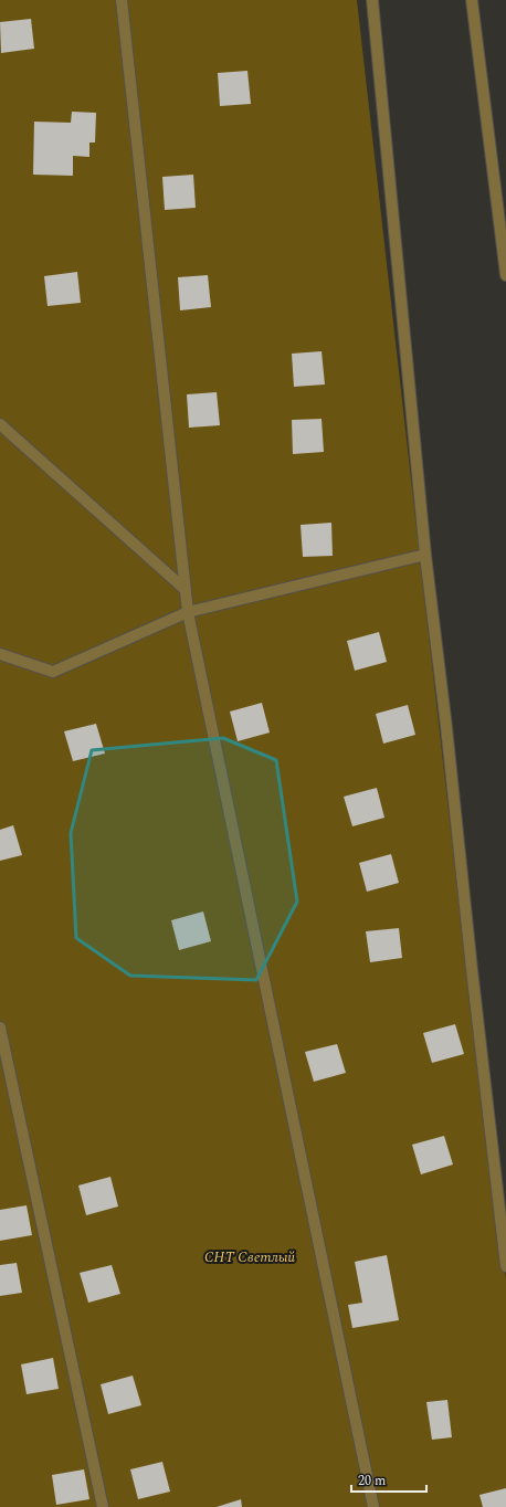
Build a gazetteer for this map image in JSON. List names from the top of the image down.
{
  "parks": ["СНТ Светлый"],
  "scale_bar": "20 m"
}
